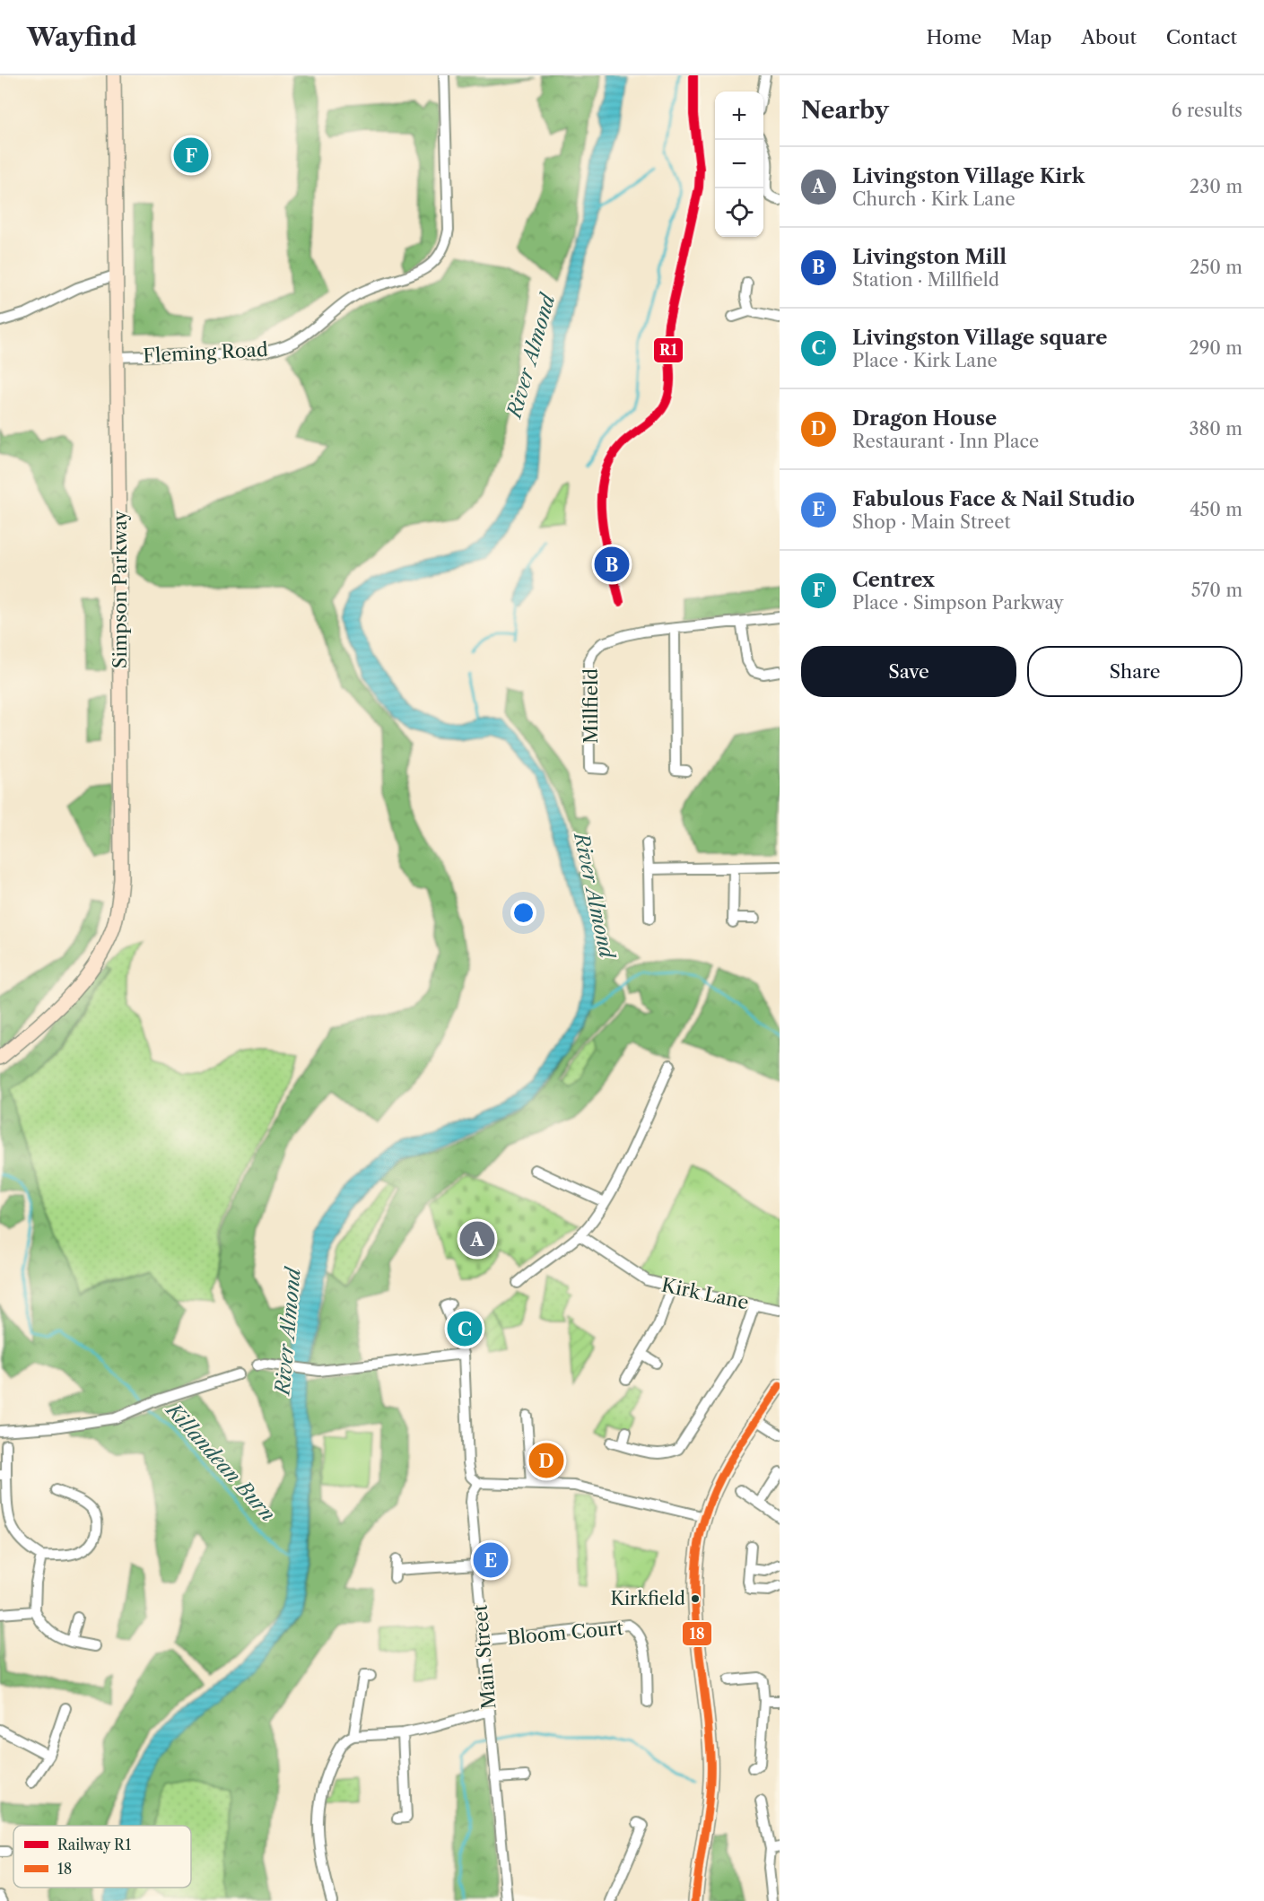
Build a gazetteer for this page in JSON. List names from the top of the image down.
{
  "streets": {
    "main road": ["Simpson Parkway"],
    "street": [
      "Fleming Road",
      "Millfield",
      "Kirk Lane",
      "Bloom Court",
      "Main Street"
    ]
  },
  "crossings": [
    ["Fleming Road", "Simpson Parkway"],
    ["Bloom Court", "Main Street"]
  ],
  "water": ["River Almond", "Killandean Burn"],
  "places": ["Kirkfield"],
  "lines": ["rail line R1", "transit line 18"],
  "legend": ["Railway R1", "18"],
  "page": {
    "header": "Wayfind",
    "nav": [
      "Home",
      "Map",
      "About",
      "Contact"
    ],
    "heading": ["Nearby", "6 results"],
    "map_buttons": ["+", "−"],
    "pins": [
      "F",
      "B",
      "A",
      "C",
      "D",
      "E"
    ],
    "list": [
      {
        "mark": "A",
        "name": "Livingston Village Kirk",
        "note": "Church · Kirk Lane",
        "value": "230 m"
      },
      {
        "mark": "B",
        "name": "Livingston Mill",
        "note": "Station · Millfield",
        "value": "250 m"
      },
      {
        "mark": "C",
        "name": "Livingston Village square",
        "note": "Place · Kirk Lane",
        "value": "290 m"
      },
      {
        "mark": "D",
        "name": "Dragon House",
        "note": "Restaurant · Inn Place",
        "value": "380 m"
      },
      {
        "mark": "E",
        "name": "Fabulous Face & Nail Studio",
        "note": "Shop · Main Street",
        "value": "450 m"
      },
      {
        "mark": "F",
        "name": "Centrex",
        "note": "Place · Simpson Parkway",
        "value": "570 m"
      }
    ],
    "buttons": ["Save", "Share"]
  }
}
